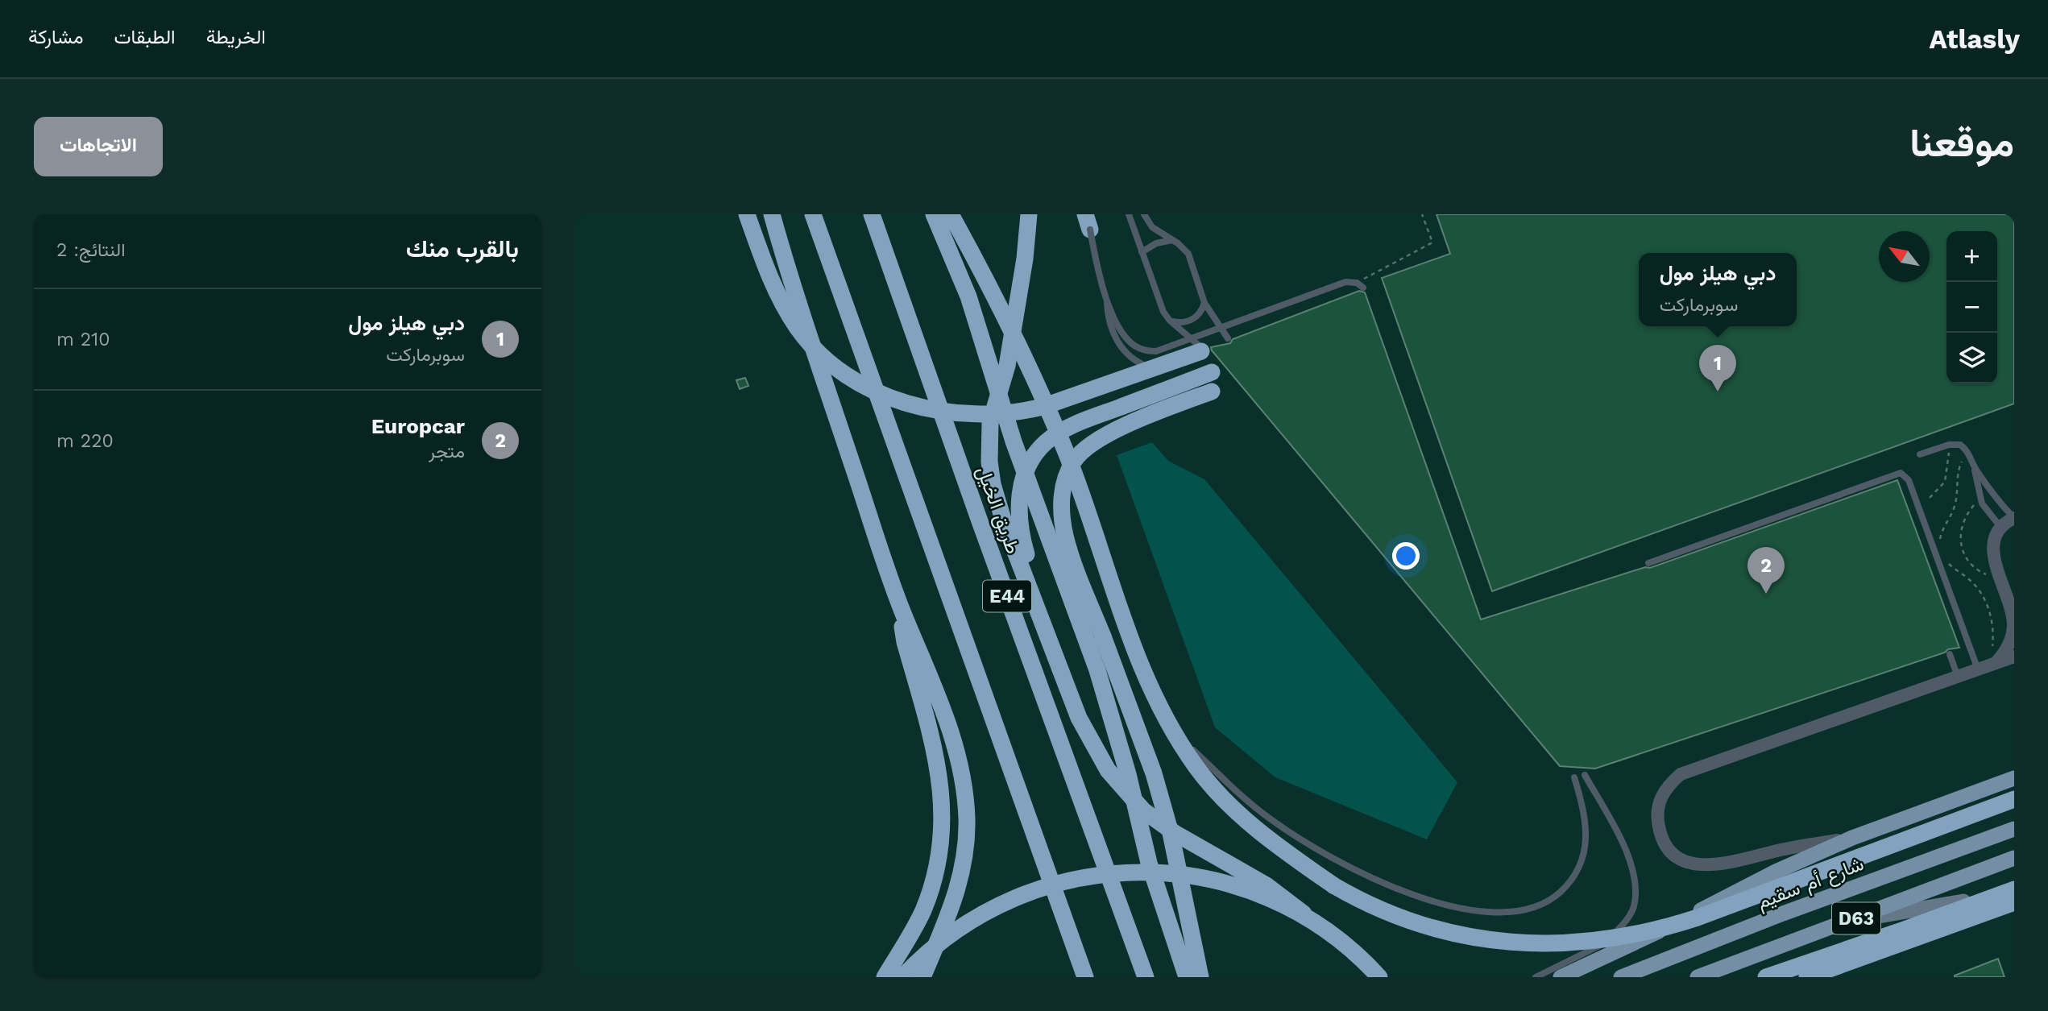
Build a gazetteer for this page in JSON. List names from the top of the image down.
{
  "streets": {
    "highway": ["طريق الخيل", "E44"],
    "main road": ["شارع أم سقيم", "D63"]
  },
  "north": "top left",
  "page": {
    "header": "Atlasly",
    "nav": ["الخريطة", "الطبقات", "مشاركة"],
    "title": "موقعنا",
    "buttons": "الاتجاهات",
    "heading": ["بالقرب منك", "النتائج: 2"],
    "map_buttons": ["+", "−"],
    "popup": ["دبي هيلز مول", "سوبرماركت"],
    "list": [
      {
        "mark": "1",
        "name": "دبي هيلز مول",
        "note": "سوبرماركت",
        "value": "210 m"
      },
      {
        "mark": "2",
        "name": "Europcar",
        "note": "متجر",
        "value": "220 m"
      }
    ],
    "pins": ["1", "2"]
  }
}
